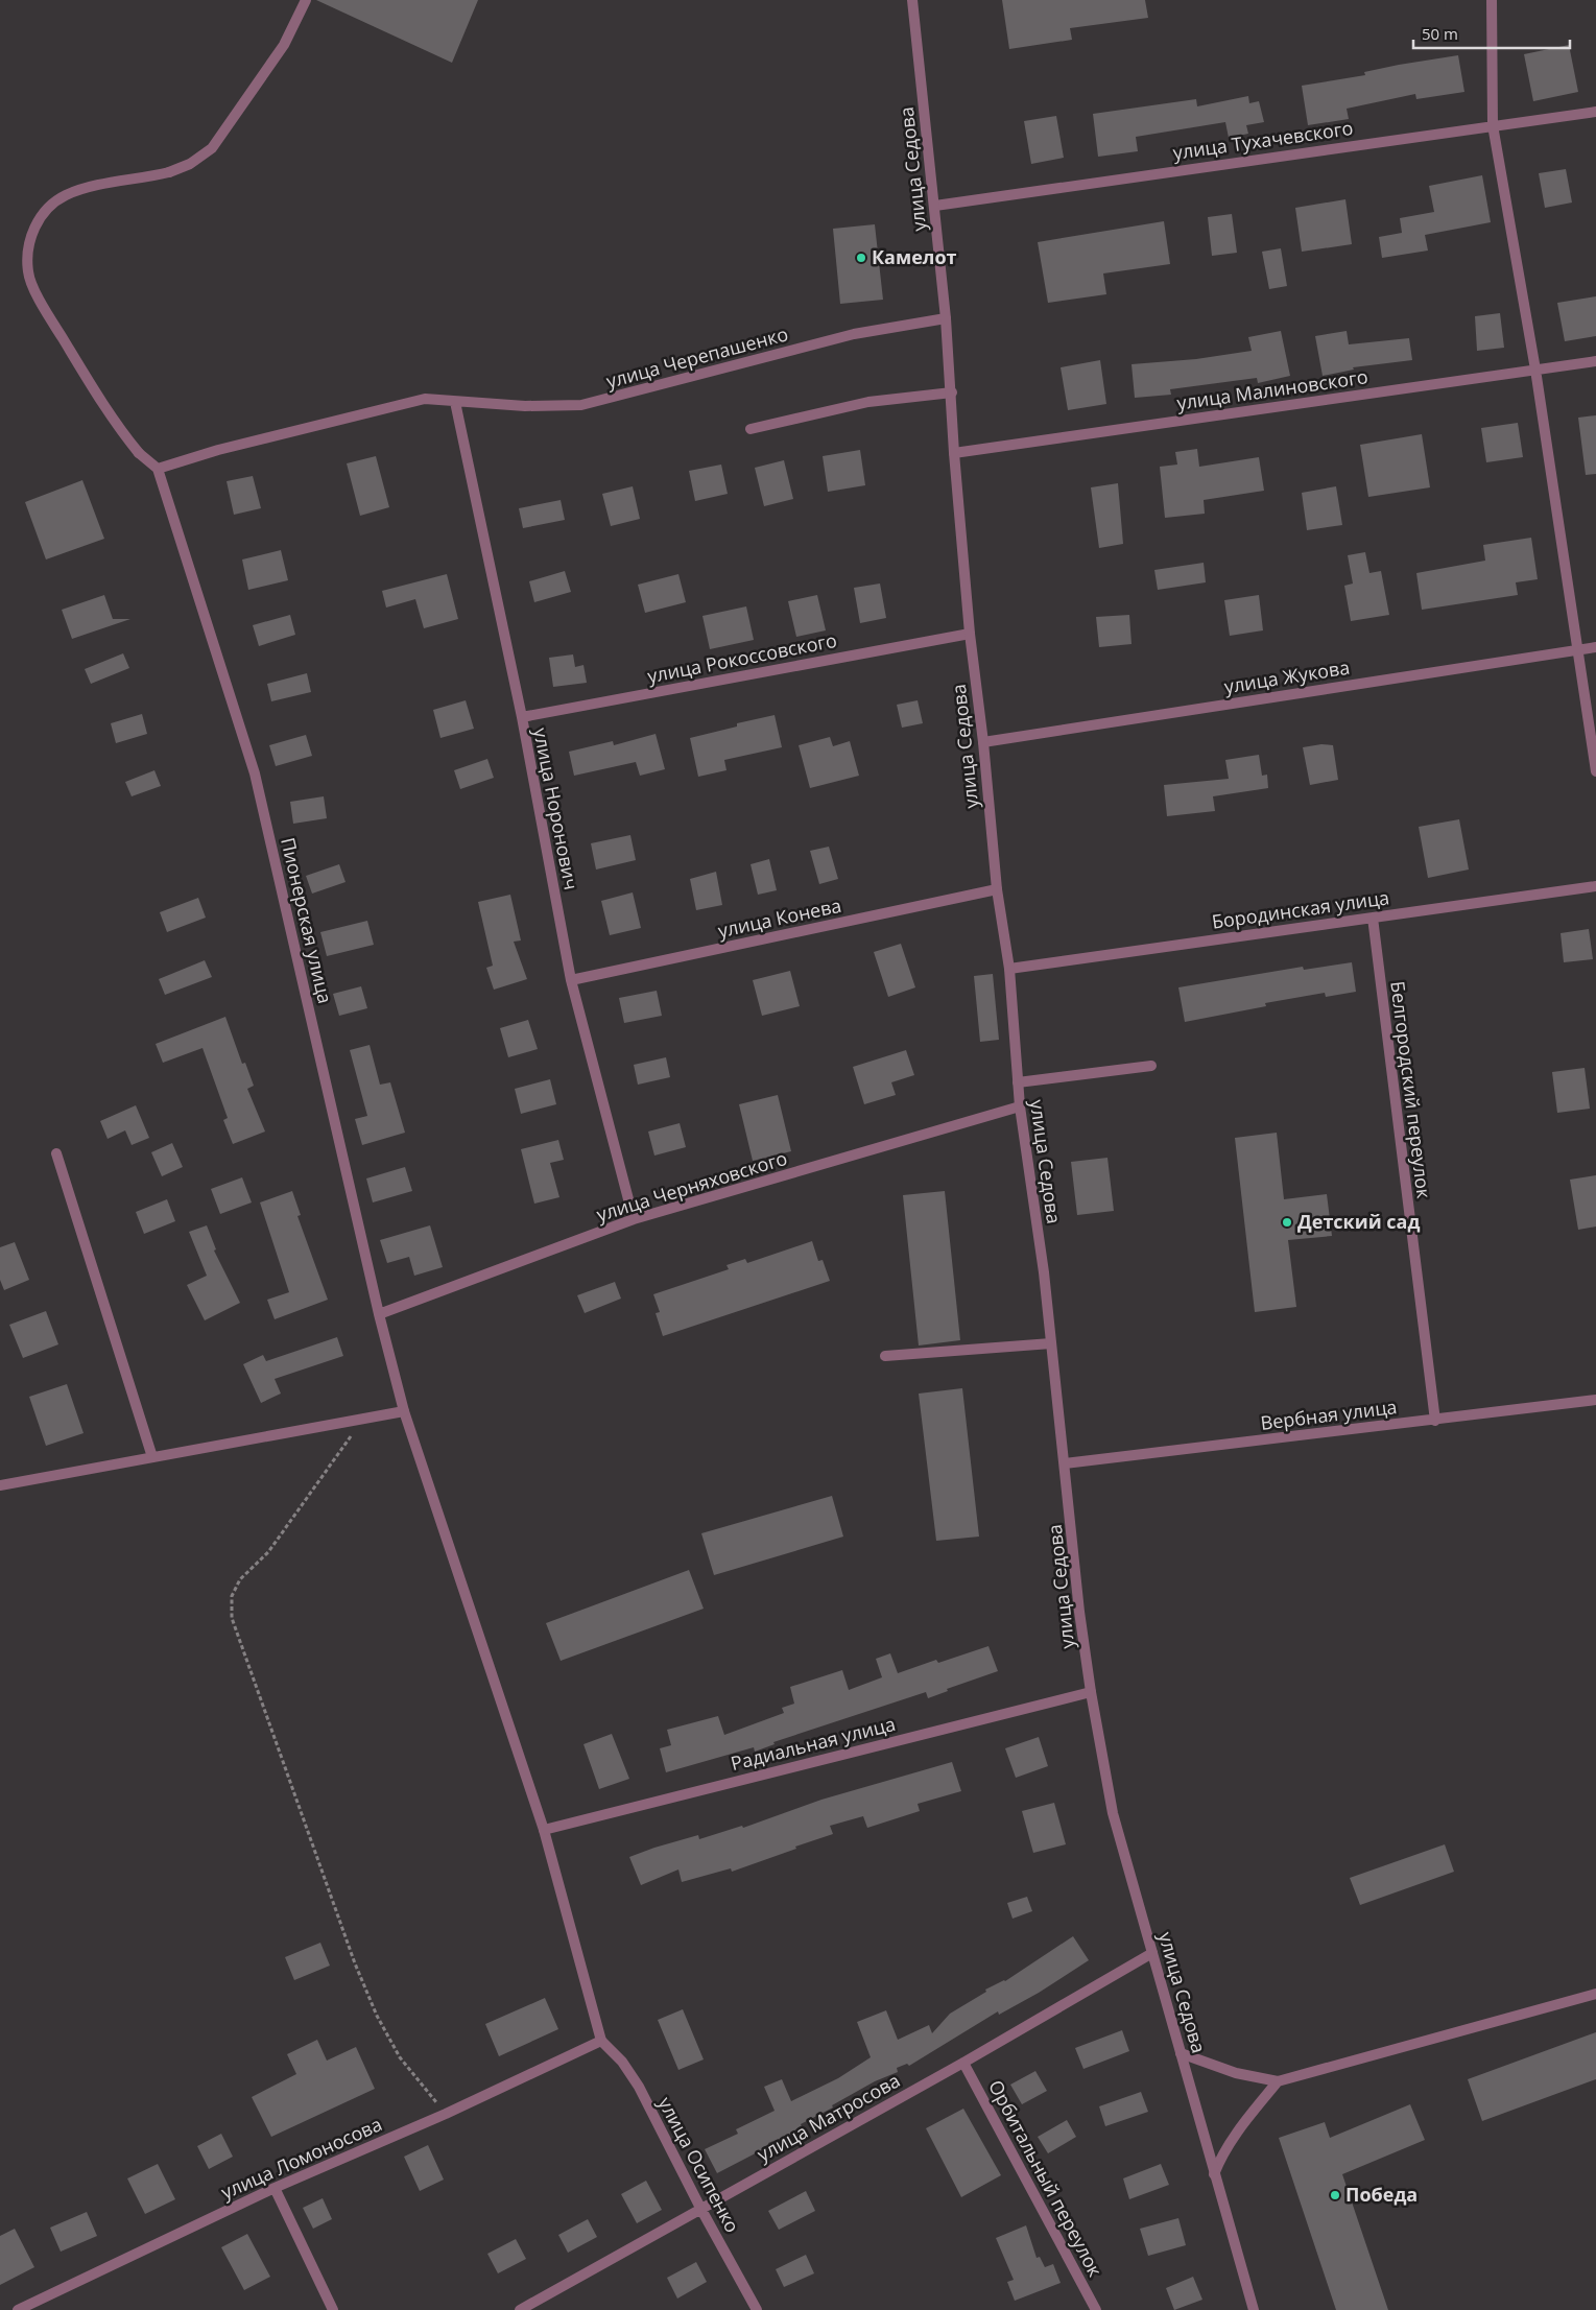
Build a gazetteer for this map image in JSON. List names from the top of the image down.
{
  "streets": {
    "street": [
      "улица Тухачевского",
      "улица Седова",
      "улица Черепашенко",
      "улица Малиновского",
      "улица Рокоссовского",
      "улица Жукова",
      "улица Норонович",
      "Бородинская улица",
      "улица Конева",
      "Пионерская улица",
      "Белгородский переулок",
      "улица Черняховского",
      "Вербная улица",
      "Радиальная улица",
      "улица Матросова",
      "улица Ломоносова",
      "улица Осипенко",
      "Орбитальный переулок"
    ]
  },
  "crossings": [
    ["улица Тухачевского", "улица Седова"],
    ["улица Седова", "улица Черепашенко"],
    ["улица Седова", "улица Малиновского"],
    ["улица Седова", "улица Рокоссовского"],
    ["улица Седова", "улица Жукова"],
    ["улица Седова", "Бородинская улица"],
    ["улица Седова", "улица Конева"],
    ["улица Седова", "улица Черняховского"],
    ["улица Седова", "Вербная улица"],
    ["улица Седова", "Радиальная улица"],
    ["улица Седова", "улица Матросова"],
    ["улица Черепашенко", "улица Норонович"],
    ["улица Черепашенко", "Пионерская улица"],
    ["улица Рокоссовского", "улица Норонович"],
    ["улица Норонович", "улица Конева"],
    ["улица Норонович", "улица Черняховского"],
    ["Бородинская улица", "Белгородский переулок"],
    ["Пионерская улица", "улица Черняховского"],
    ["Пионерская улица", "Радиальная улица"],
    ["Пионерская улица", "улица Ломоносова"],
    ["Пионерская улица", "улица Осипенко"],
    ["Белгородский переулок", "Вербная улица"],
    ["улица Матросова", "улица Осипенко"],
    ["улица Матросова", "Орбитальный переулок"],
    ["улица Ломоносова", "улица Осипенко"]
  ],
  "places": ["Камелот", "Детский сад", "Победа"],
  "scale_bar": "50 m"
}
